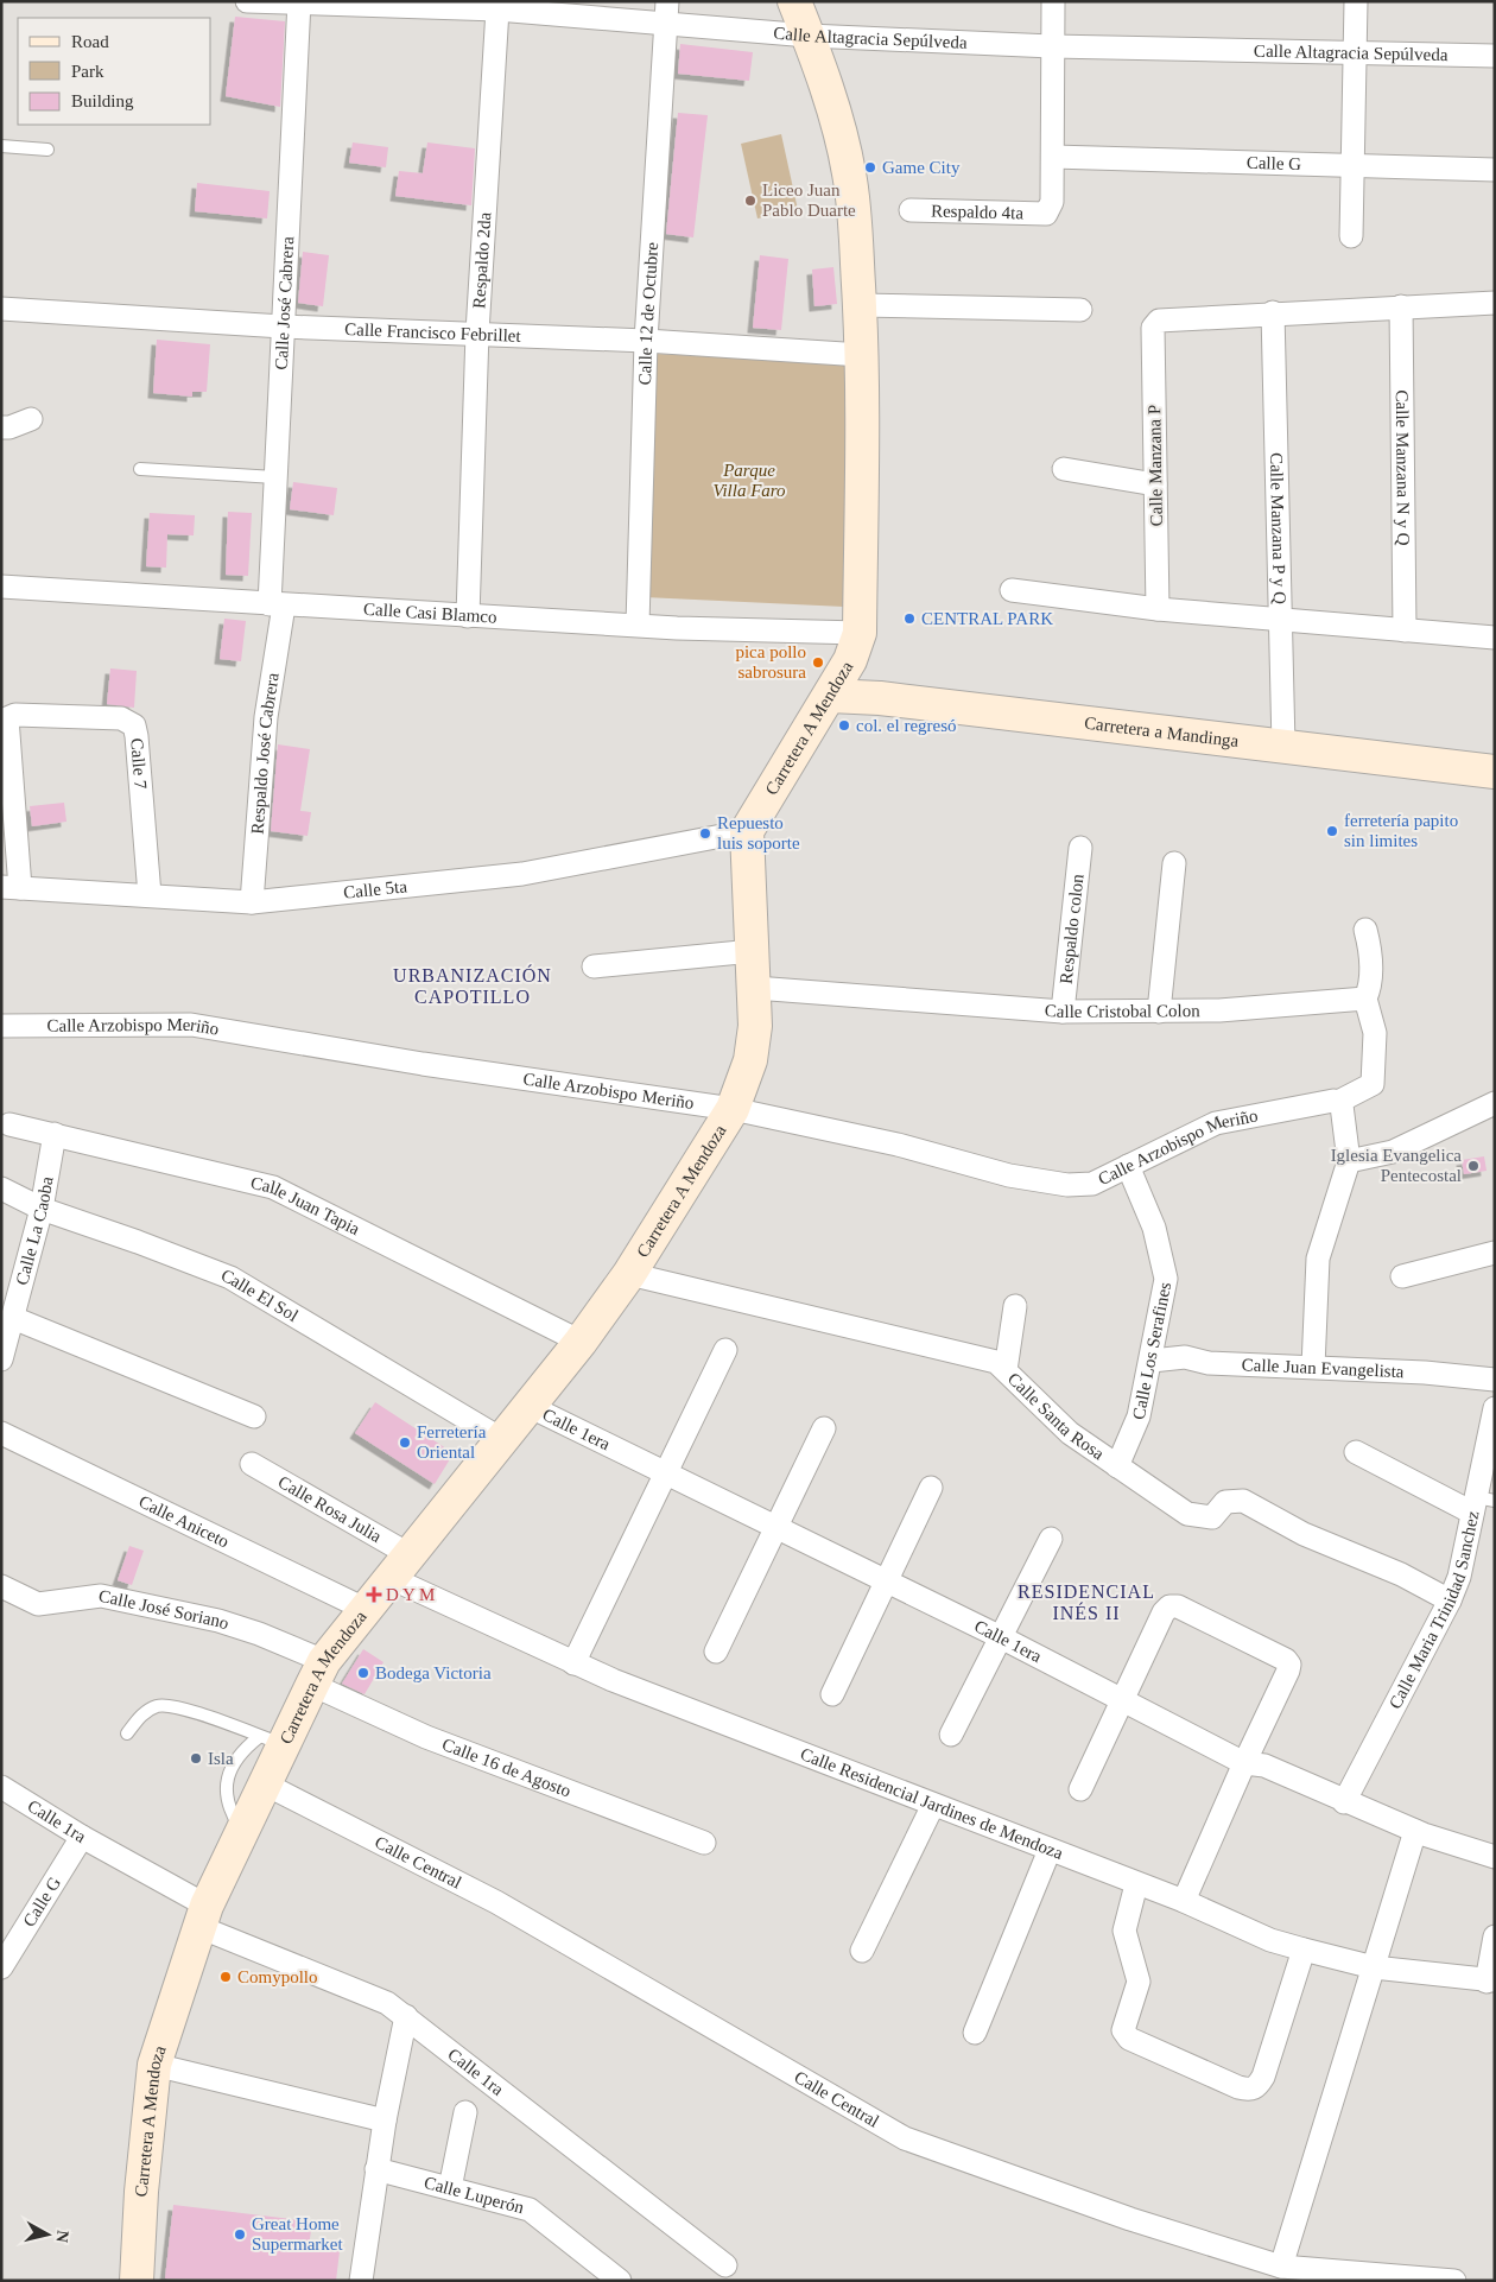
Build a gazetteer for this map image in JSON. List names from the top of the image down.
{
  "streets": {
    "street": [
      "Calle Altagracia Sepúlveda",
      "Calle G",
      "Respaldo 4ta",
      "Respaldo 2da",
      "Calle José Cabrera",
      "Calle 12 de Octubre",
      "Calle Francisco Febrillet",
      "Calle Manzana P",
      "Calle Manzana N y Q",
      "Calle Manzana P y Q",
      "Calle Casi Blamco",
      "Carretera A Mendoza",
      "Carretera a Mandinga",
      "Respaldo José Cabrera",
      "Calle 7",
      "Calle 5ta",
      "Respaldo colon",
      "Calle Cristobal Colon",
      "Calle Arzobispo Meriño",
      "Calle Juan Tapia",
      "Calle La Caoba",
      "Calle El Sol",
      "Calle Los Serafines",
      "Calle Juan Evangelista",
      "Calle Santa Rosa",
      "Calle 1era",
      "Calle Rosa Julia",
      "Calle Aniceto",
      "Calle Maria Trinidad Sanchez",
      "Calle José Soriano",
      "Calle 16 de Agosto",
      "Calle Residencial Jardines de Mendoza",
      "Calle 1ra",
      "Calle Central",
      "Calle Luperón"
    ]
  },
  "crossings": [
    ["Calle Altagracia Sepúlveda", "Respaldo 2da"],
    ["Calle Altagracia Sepúlveda", "Calle José Cabrera"],
    ["Calle Altagracia Sepúlveda", "Calle 12 de Octubre"],
    ["Calle Altagracia Sepúlveda", "Carretera A Mendoza"],
    ["Calle G", "Respaldo 4ta"],
    ["Calle G", "Calle 1ra"],
    ["Respaldo 2da", "Calle Francisco Febrillet"],
    ["Respaldo 2da", "Calle Casi Blamco"],
    ["Calle José Cabrera", "Calle Francisco Febrillet"],
    ["Calle José Cabrera", "Calle Casi Blamco"],
    ["Calle José Cabrera", "Respaldo José Cabrera"],
    ["Calle 12 de Octubre", "Calle Francisco Febrillet"],
    ["Calle 12 de Octubre", "Calle Casi Blamco"],
    ["Calle Francisco Febrillet", "Carretera A Mendoza"],
    ["Calle Manzana P", "Calle Manzana P y Q"],
    ["Calle Manzana P y Q", "Carretera a Mandinga"],
    ["Calle Casi Blamco", "Carretera A Mendoza"],
    ["Calle Casi Blamco", "Respaldo José Cabrera"],
    ["Carretera A Mendoza", "Carretera a Mandinga"],
    ["Carretera A Mendoza", "Calle 5ta"],
    ["Carretera A Mendoza", "Calle Cristobal Colon"],
    ["Carretera A Mendoza", "Calle Arzobispo Meriño"],
    ["Carretera A Mendoza", "Calle Juan Tapia"],
    ["Carretera A Mendoza", "Calle El Sol"],
    ["Carretera A Mendoza", "Calle Santa Rosa"],
    ["Carretera A Mendoza", "Calle 1era"],
    ["Carretera A Mendoza", "Calle Rosa Julia"],
    ["Carretera A Mendoza", "Calle Aniceto"],
    ["Carretera A Mendoza", "Calle José Soriano"],
    ["Carretera A Mendoza", "Calle 16 de Agosto"],
    ["Carretera A Mendoza", "Calle Residencial Jardines de Mendoza"],
    ["Carretera A Mendoza", "Calle 1ra"],
    ["Carretera A Mendoza", "Calle Central"],
    ["Respaldo José Cabrera", "Calle 5ta"],
    ["Calle 7", "Calle 5ta"],
    ["Respaldo colon", "Calle Cristobal Colon"],
    ["Calle Arzobispo Meriño", "Calle Los Serafines"],
    ["Calle Juan Tapia", "Calle La Caoba"],
    ["Calle La Caoba", "Calle El Sol"],
    ["Calle Los Serafines", "Calle Juan Evangelista"],
    ["Calle Los Serafines", "Calle Santa Rosa"],
    ["Calle Santa Rosa", "Calle Maria Trinidad Sanchez"],
    ["Calle 1era", "Calle Maria Trinidad Sanchez"],
    ["Calle Rosa Julia", "Calle Residencial Jardines de Mendoza"],
    ["Calle José Soriano", "Calle 16 de Agosto"]
  ],
  "districts": ["URBANIZACIÓN CAPOTILLO", "RESIDENCIAL INÉS II"],
  "parks": ["Parque Villa Faro"],
  "places": {
    "other": [
      "Game City",
      "Liceo Juan Pablo Duarte",
      "CENTRAL PARK",
      "pica pollo sabrosura",
      "col. el regresó",
      "ferretería papito sin limites",
      "Repuesto luis soporte",
      "Iglesia Evangelica Pentecostal",
      "Ferretería Oriental",
      "Bodega Victoria",
      "Isla",
      "Comypollo",
      "Great Home Supermarket"
    ],
    "health": ["D Y M"]
  },
  "legend": ["Road", "Park", "Building"],
  "north": "right"
}
